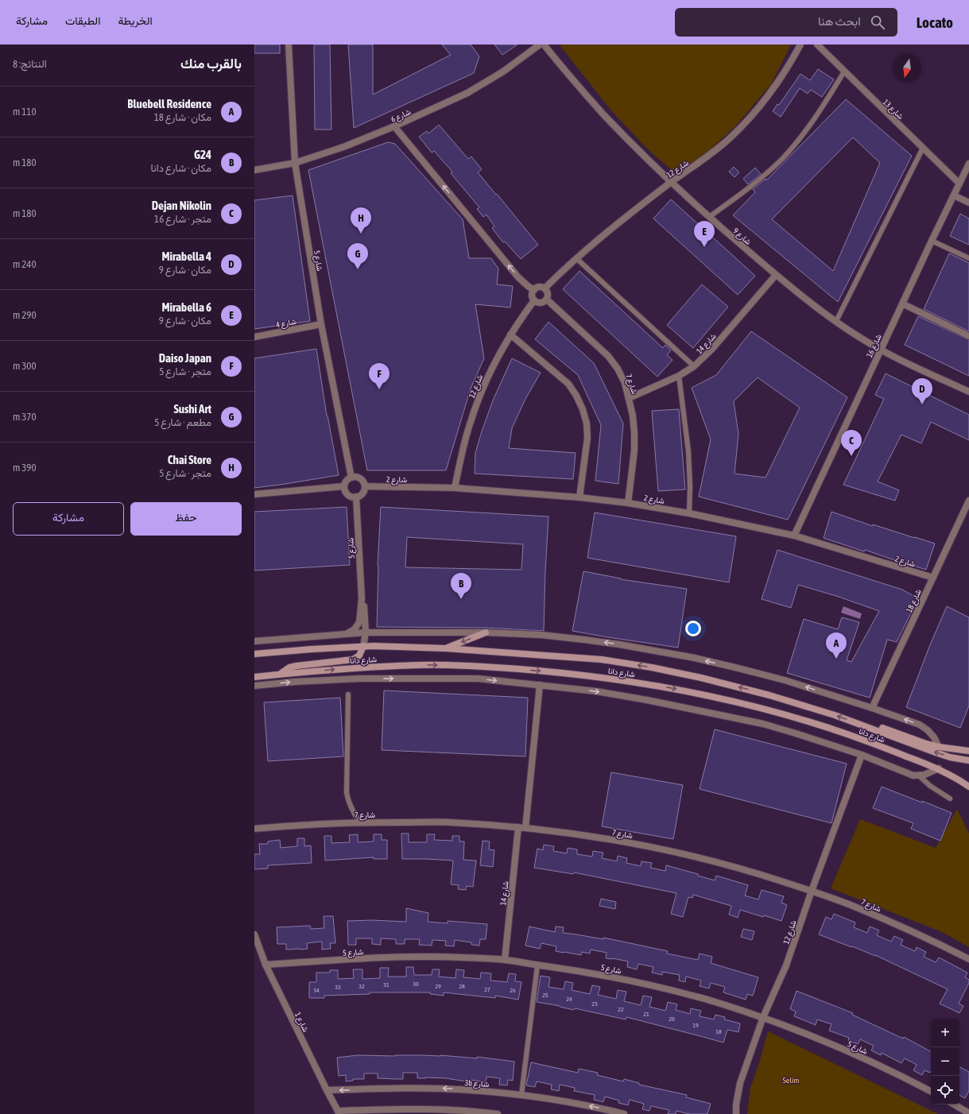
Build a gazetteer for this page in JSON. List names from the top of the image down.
{
  "streets": {
    "street": [
      "شارع 13",
      "شارع 6",
      "شارع 12",
      "شارع 9",
      "شارع 5",
      "شارع 4",
      "شارع 14",
      "شارع 16",
      "شارع 7",
      "شارع 2",
      "شارع 18",
      "شارع دانا",
      "شارع 1",
      "3b شارع"
    ]
  },
  "crossings": [
    ["شارع 13", "شارع 16"],
    ["شارع 6", "شارع 5"],
    ["شارع 12", "شارع 9"],
    ["شارع 12", "شارع 5"],
    ["شارع 12", "شارع 7"],
    ["شارع 12", "شارع 2"],
    ["شارع 9", "شارع 14"],
    ["شارع 9", "شارع 16"],
    ["شارع 5", "شارع 4"],
    ["شارع 5", "شارع 14"],
    ["شارع 5", "شارع 2"],
    ["شارع 5", "شارع دانا"],
    ["شارع 5", "شارع 1"],
    ["شارع 14", "شارع 7"],
    ["شارع 16", "شارع 2"],
    ["شارع 7", "شارع 2"],
    ["شارع 2", "شارع 18"],
    ["شارع 1", "3b شارع"]
  ],
  "parks": ["Selim"],
  "house_numbers": [
    "30",
    "31",
    "32",
    "29",
    "28",
    "33",
    "27",
    "34",
    "26",
    "25",
    "24",
    "23",
    "22",
    "21",
    "20",
    "19",
    "18"
  ],
  "north": "bottom",
  "page": {
    "header": "Locato",
    "search": "ابحث هنا",
    "nav": ["الخريطة", "الطبقات", "مشاركة"],
    "heading": ["بالقرب منك", "النتائج: 8"],
    "list": [
      {
        "mark": "A",
        "name": "Bluebell Residence",
        "note": "مكان · شارع 18",
        "value": "110 m"
      },
      {
        "mark": "B",
        "name": "G24",
        "note": "مكان · شارع دانا",
        "value": "180 m"
      },
      {
        "mark": "C",
        "name": "Dejan Nikolin",
        "note": "متجر · شارع 16",
        "value": "180 m"
      },
      {
        "mark": "D",
        "name": "Mirabella 4",
        "note": "مكان · شارع 9",
        "value": "240 m"
      },
      {
        "mark": "E",
        "name": "Mirabella 6",
        "note": "مكان · شارع 9",
        "value": "290 m"
      },
      {
        "mark": "F",
        "name": "Daiso Japan",
        "note": "متجر · شارع 5",
        "value": "300 m"
      },
      {
        "mark": "G",
        "name": "Sushi Art",
        "note": "مطعم · شارع 5",
        "value": "370 m"
      },
      {
        "mark": "H",
        "name": "Chai Store",
        "note": "متجر · شارع 5",
        "value": "390 m"
      }
    ],
    "pins": [
      "H",
      "E",
      "G",
      "F",
      "D",
      "C",
      "B",
      "A"
    ],
    "buttons": ["حفظ", "مشاركة"],
    "map_buttons": ["+", "−"]
  }
}
